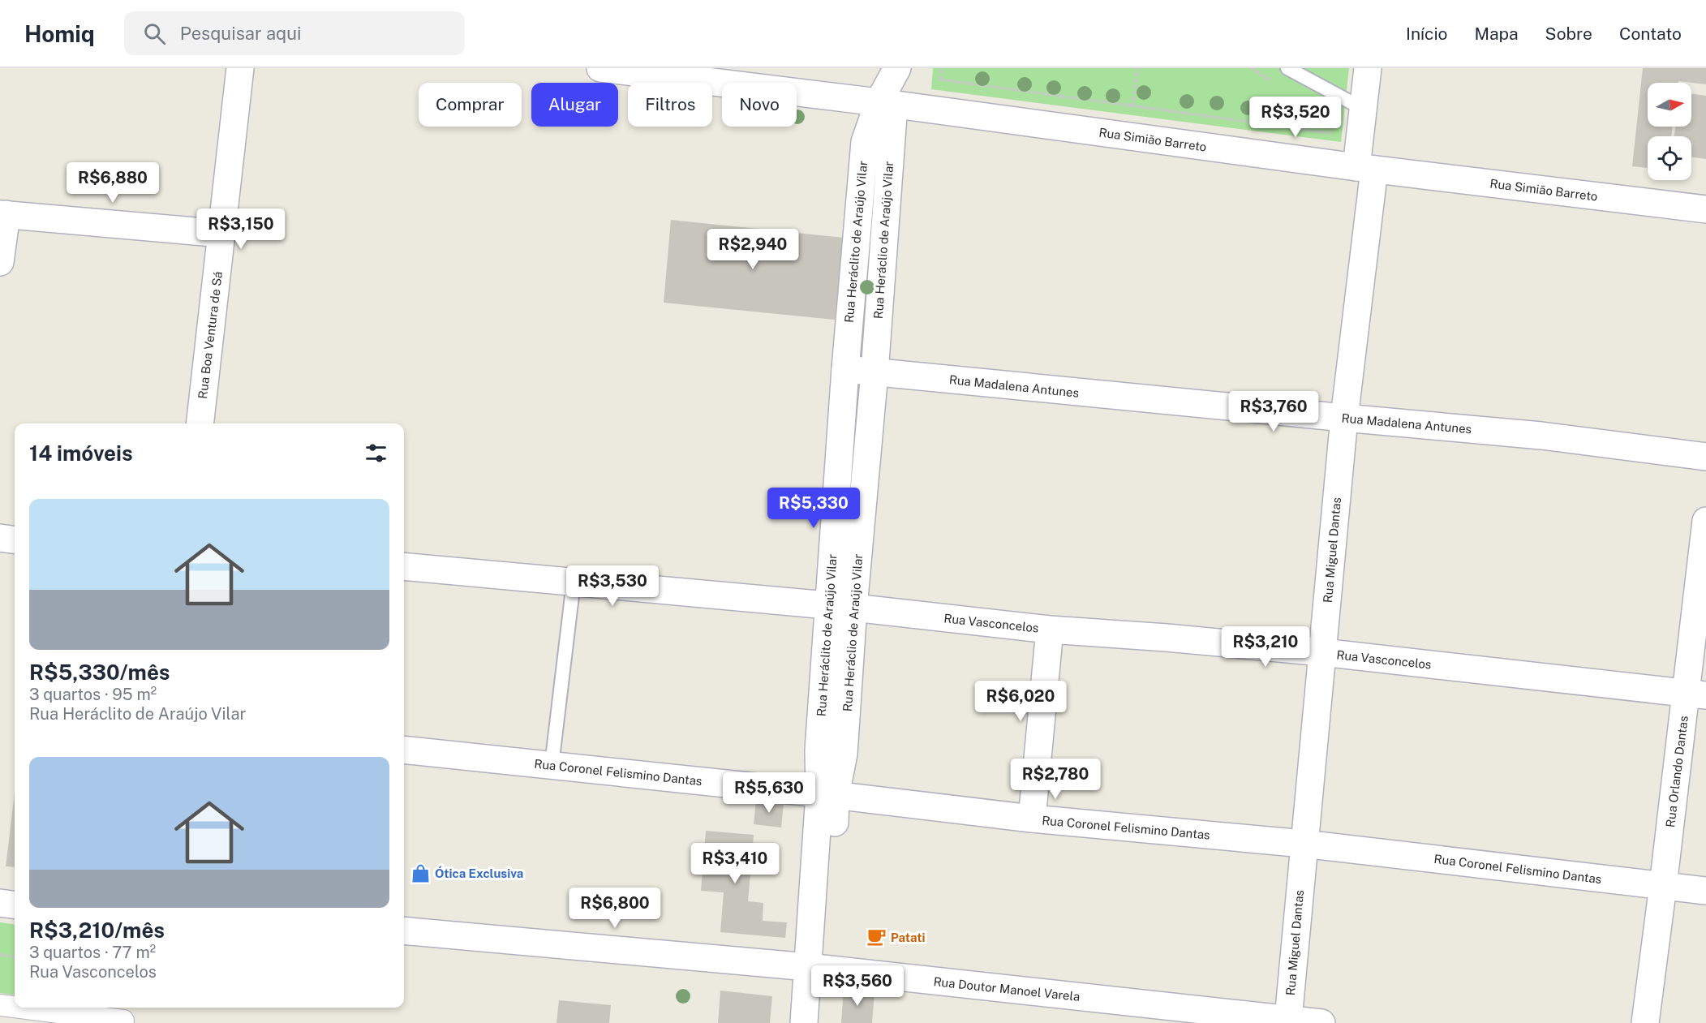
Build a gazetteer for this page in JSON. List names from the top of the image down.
{
  "streets": {
    "street": [
      "Rua Simião Barreto",
      "Rua Heráclio de Araújo Vilar",
      "Rua Heráclito de Araújo Vilar",
      "Rua Boa Ventura de Sá",
      "Rua Madalena Antunes",
      "Rua Miguel Dantas",
      "Rua Vasconcelos",
      "Rua Orlando Dantas",
      "Rua Coronel Felismino Dantas",
      "Rua Doutor Manoel Varela"
    ]
  },
  "crossings": [
    ["Rua Simião Barreto", "Rua Heráclio de Araújo Vilar"],
    ["Rua Simião Barreto", "Rua Heráclito de Araújo Vilar"],
    ["Rua Simião Barreto", "Rua Miguel Dantas"],
    ["Rua Heráclio de Araújo Vilar", "Rua Heráclito de Araújo Vilar"],
    ["Rua Heráclio de Araújo Vilar", "Rua Madalena Antunes"],
    ["Rua Heráclio de Araújo Vilar", "Rua Vasconcelos"],
    ["Rua Heráclito de Araújo Vilar", "Rua Madalena Antunes"],
    ["Rua Heráclito de Araújo Vilar", "Rua Vasconcelos"],
    ["Rua Heráclito de Araújo Vilar", "Rua Coronel Felismino Dantas"],
    ["Rua Madalena Antunes", "Rua Miguel Dantas"],
    ["Rua Miguel Dantas", "Rua Vasconcelos"],
    ["Rua Miguel Dantas", "Rua Coronel Felismino Dantas"],
    ["Rua Miguel Dantas", "Rua Doutor Manoel Varela"],
    ["Rua Vasconcelos", "Rua Orlando Dantas"],
    ["Rua Orlando Dantas", "Rua Coronel Felismino Dantas"]
  ],
  "places": {
    "shop": ["Ótica Exclusiva"],
    "cafe": ["Patati"]
  },
  "north": "right",
  "page": {
    "header": "Homiq",
    "search": "Pesquisar aqui",
    "nav": [
      "Início",
      "Mapa",
      "Sobre",
      "Contato"
    ],
    "chip": [
      "Comprar",
      "Alugar",
      "Filtros",
      "Novo"
    ],
    "price": [
      "R$3,520",
      "R$6,880",
      "R$3,150",
      "R$2,940",
      "R$3,760",
      "R$5,330",
      "R$3,530",
      "R$3,210",
      "R$6,020",
      "R$2,780",
      "R$5,630",
      "R$3,410",
      "R$6,800",
      "R$3,560"
    ],
    "heading": "14 imóveis",
    "list": [
      {
        "name": "R$5,330/mês",
        "note": "3 quartos · 95 m² · Rua Heráclito de Araújo Vilar"
      },
      {
        "name": "R$3,210/mês",
        "note": "3 quartos · 77 m² · Rua Vasconcelos"
      }
    ]
  }
}
